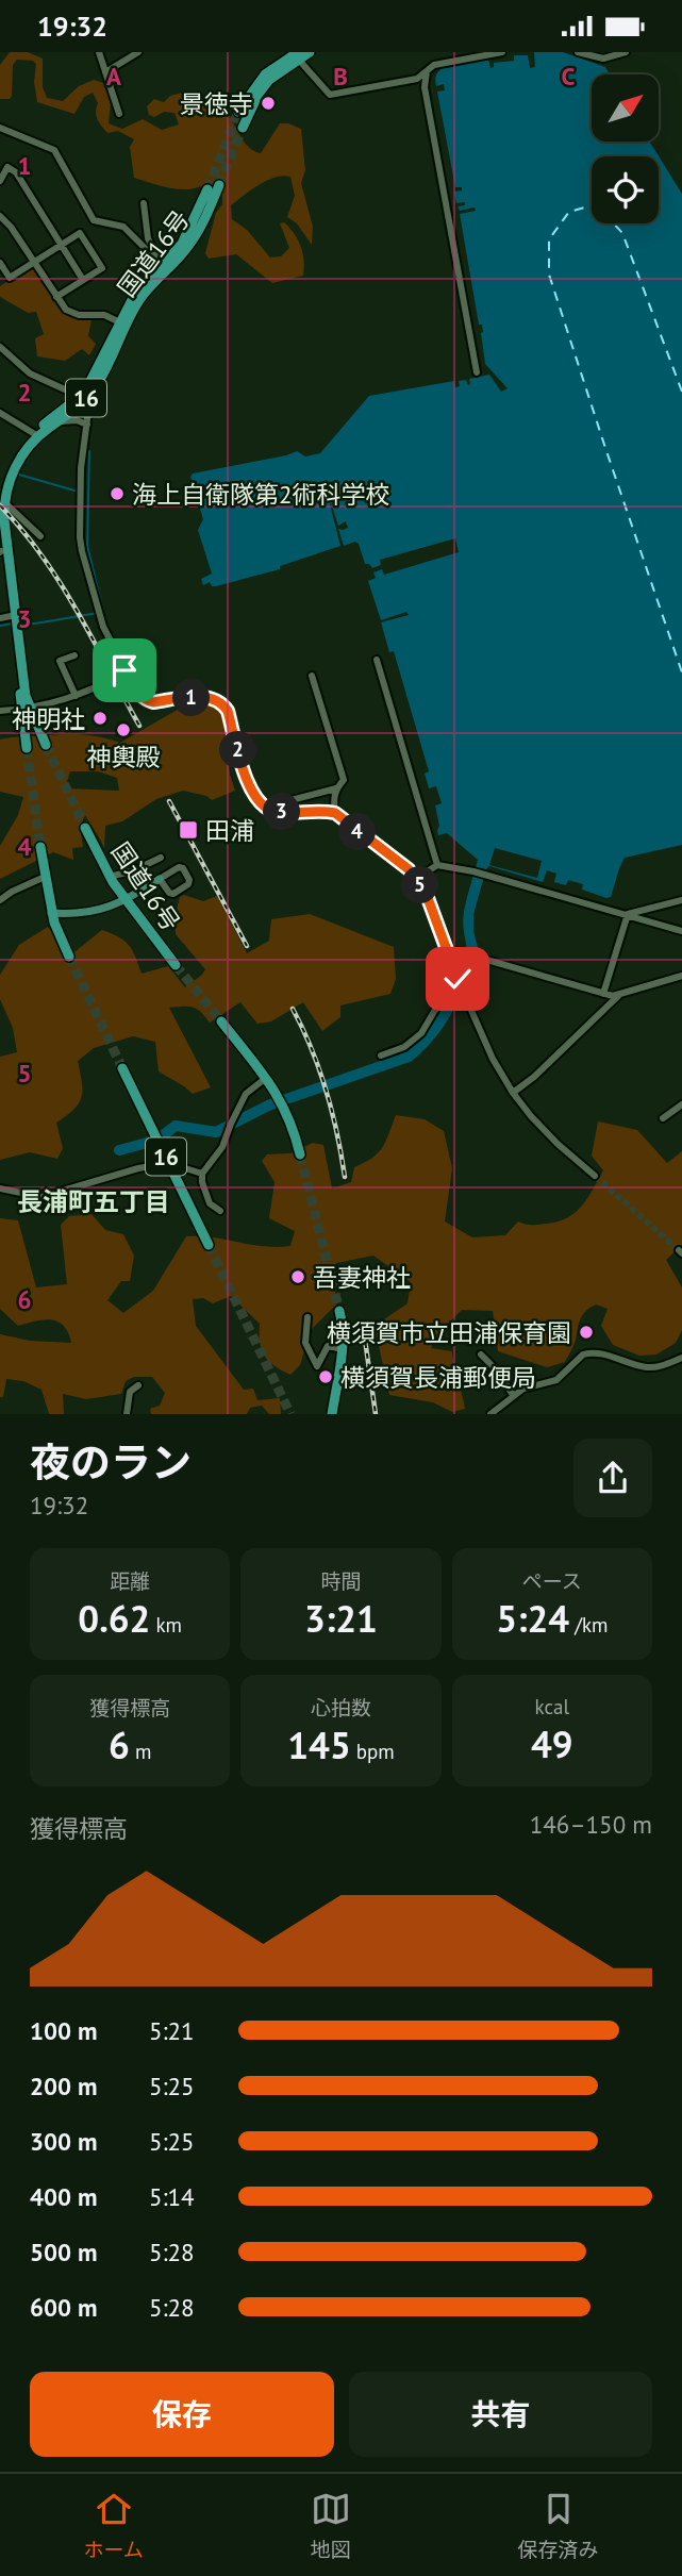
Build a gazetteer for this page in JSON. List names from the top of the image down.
{
  "streets": {
    "highway": ["国道16号", "16"]
  },
  "districts": ["長浦町五丁目"],
  "places": {
    "other": [
      "景徳寺",
      "海上自衛隊第2術科学校",
      "神明社",
      "神輿殿",
      "吾妻神社",
      "横須賀市立田浦保育園",
      "横須賀長浦郵便局"
    ],
    "transit": ["田浦"]
  },
  "north": "top right",
  "page": {
    "status": "19:32",
    "pins": [
      "1",
      "2",
      "3",
      "4",
      "5"
    ],
    "heading": ["夜のラン", "19:32"],
    "stats": [
      ["距離", "0.62 km"],
      ["時間", "3:21"],
      ["ペース", "5:24 /km"],
      ["獲得標高", "6 m"],
      ["心拍数", "145 bpm"],
      ["kcal", "49"]
    ],
    "chart": ["獲得標高", "146–150 m"],
    "list": [
      {
        "name": "100 m",
        "note": "5:21"
      },
      {
        "name": "200 m",
        "note": "5:25"
      },
      {
        "name": "300 m",
        "note": "5:25"
      },
      {
        "name": "400 m",
        "note": "5:14"
      },
      {
        "name": "500 m",
        "note": "5:28"
      },
      {
        "name": "600 m",
        "note": "5:28"
      }
    ],
    "buttons": ["保存", "共有"],
    "tabs": ["ホーム", "地図", "保存済み"]
  },
  "grid": {
    "columns": ["A", "B", "C"],
    "rows": [
      "1",
      "2",
      "3",
      "4",
      "5",
      "6"
    ]
  }
}
